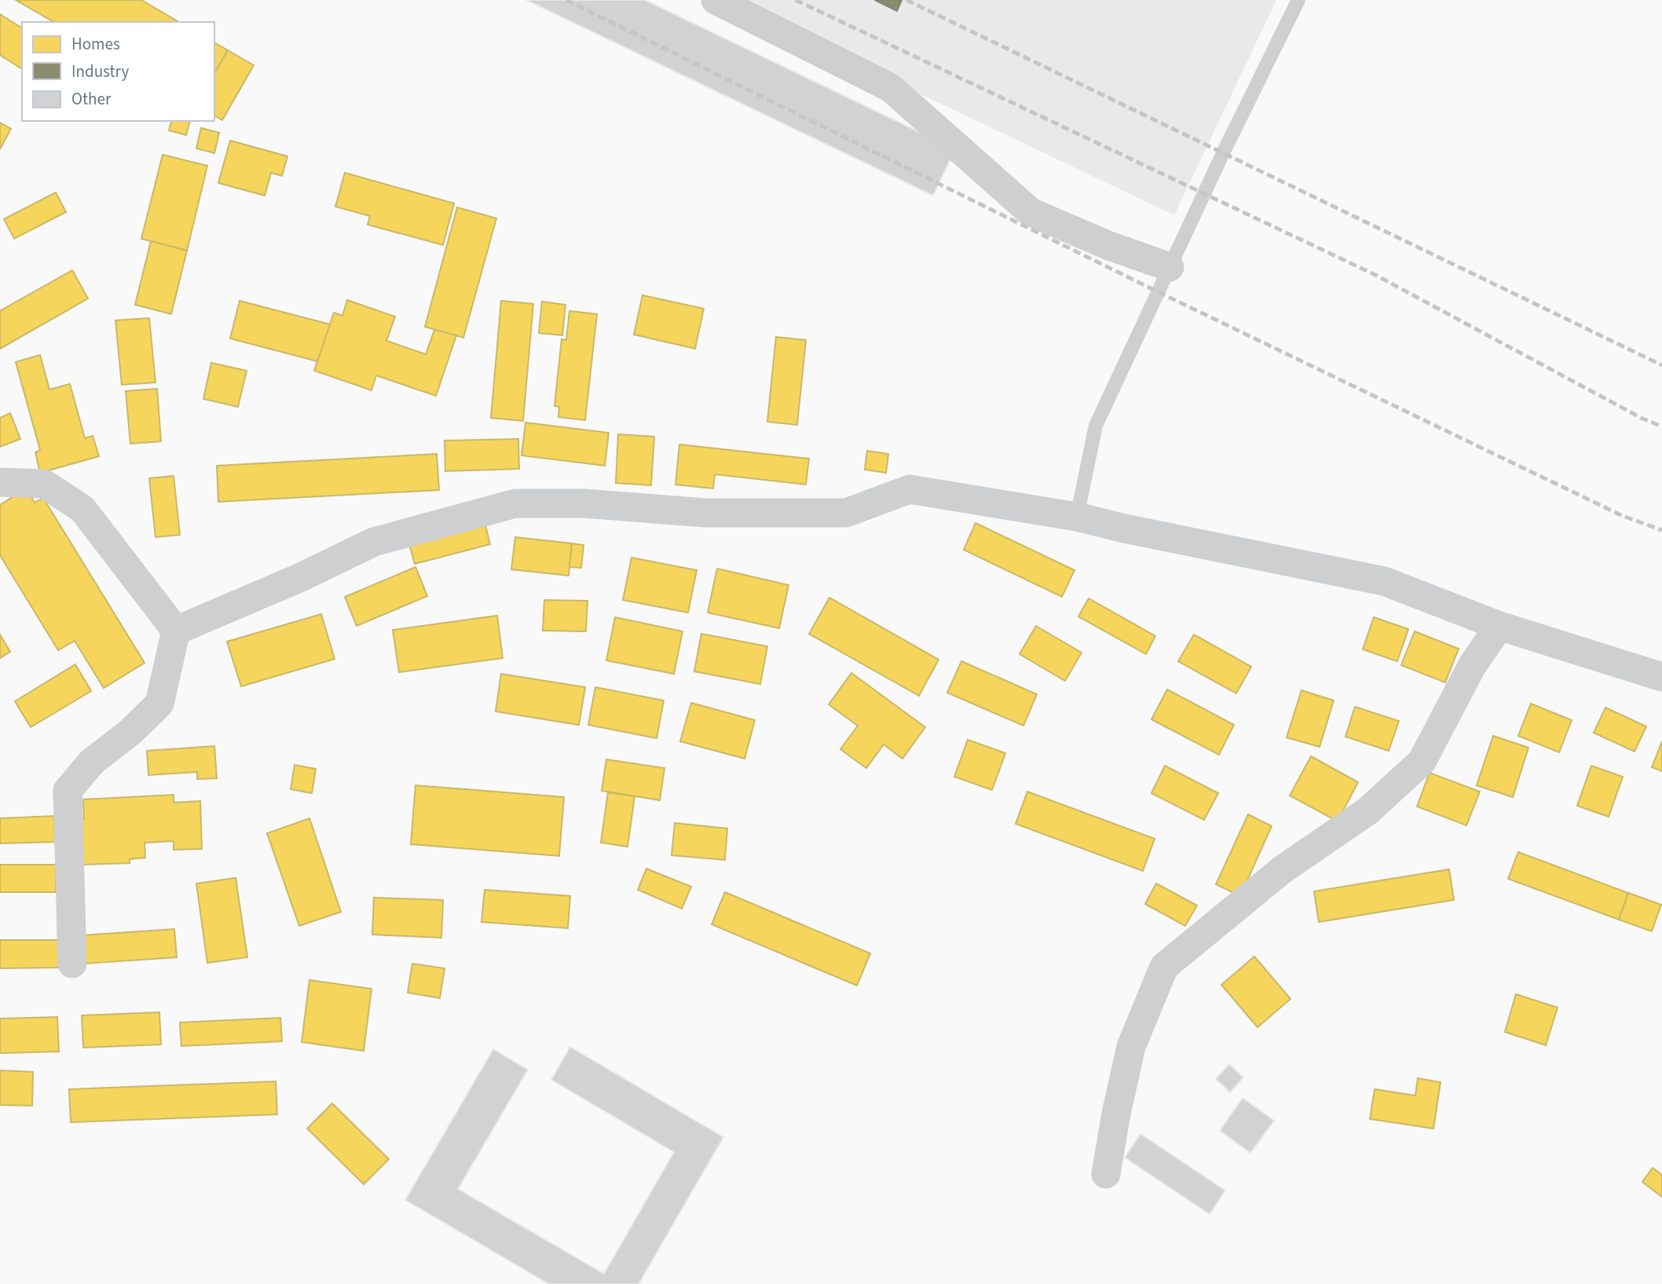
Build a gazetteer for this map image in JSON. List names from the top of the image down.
{
  "legend": ["Homes", "Industry", "Other"]
}
